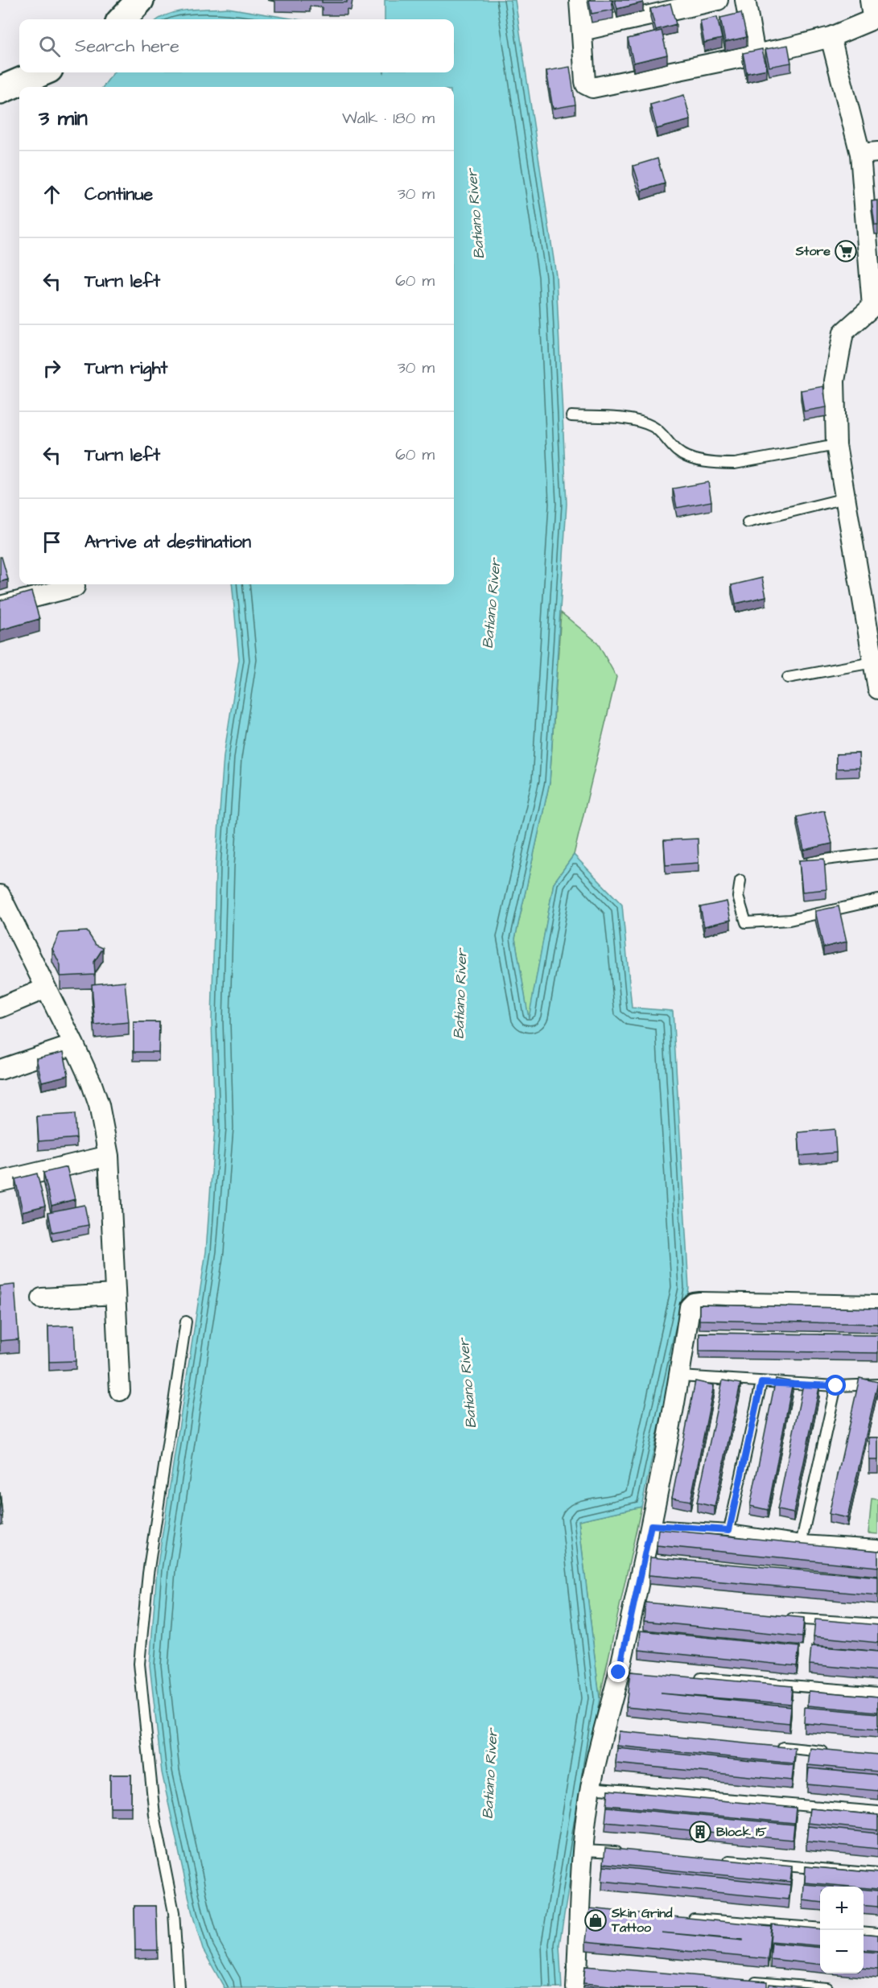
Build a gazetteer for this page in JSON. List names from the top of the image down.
{
  "water": ["Batiano River"],
  "places": {
    "supermarket": ["Store"],
    "building": ["Block 15"],
    "shop": ["Skin Grind Tattoo"]
  },
  "page": {
    "search": "Search here",
    "heading": ["3 min", "Walk · 180 m"],
    "list": [
      ["Continue", "30 m"],
      ["Turn left", "60 m"],
      ["Turn right", "30 m"],
      ["Turn left", "60 m"],
      "Arrive at destination"
    ],
    "map_buttons": ["+", "−"]
  }
}
